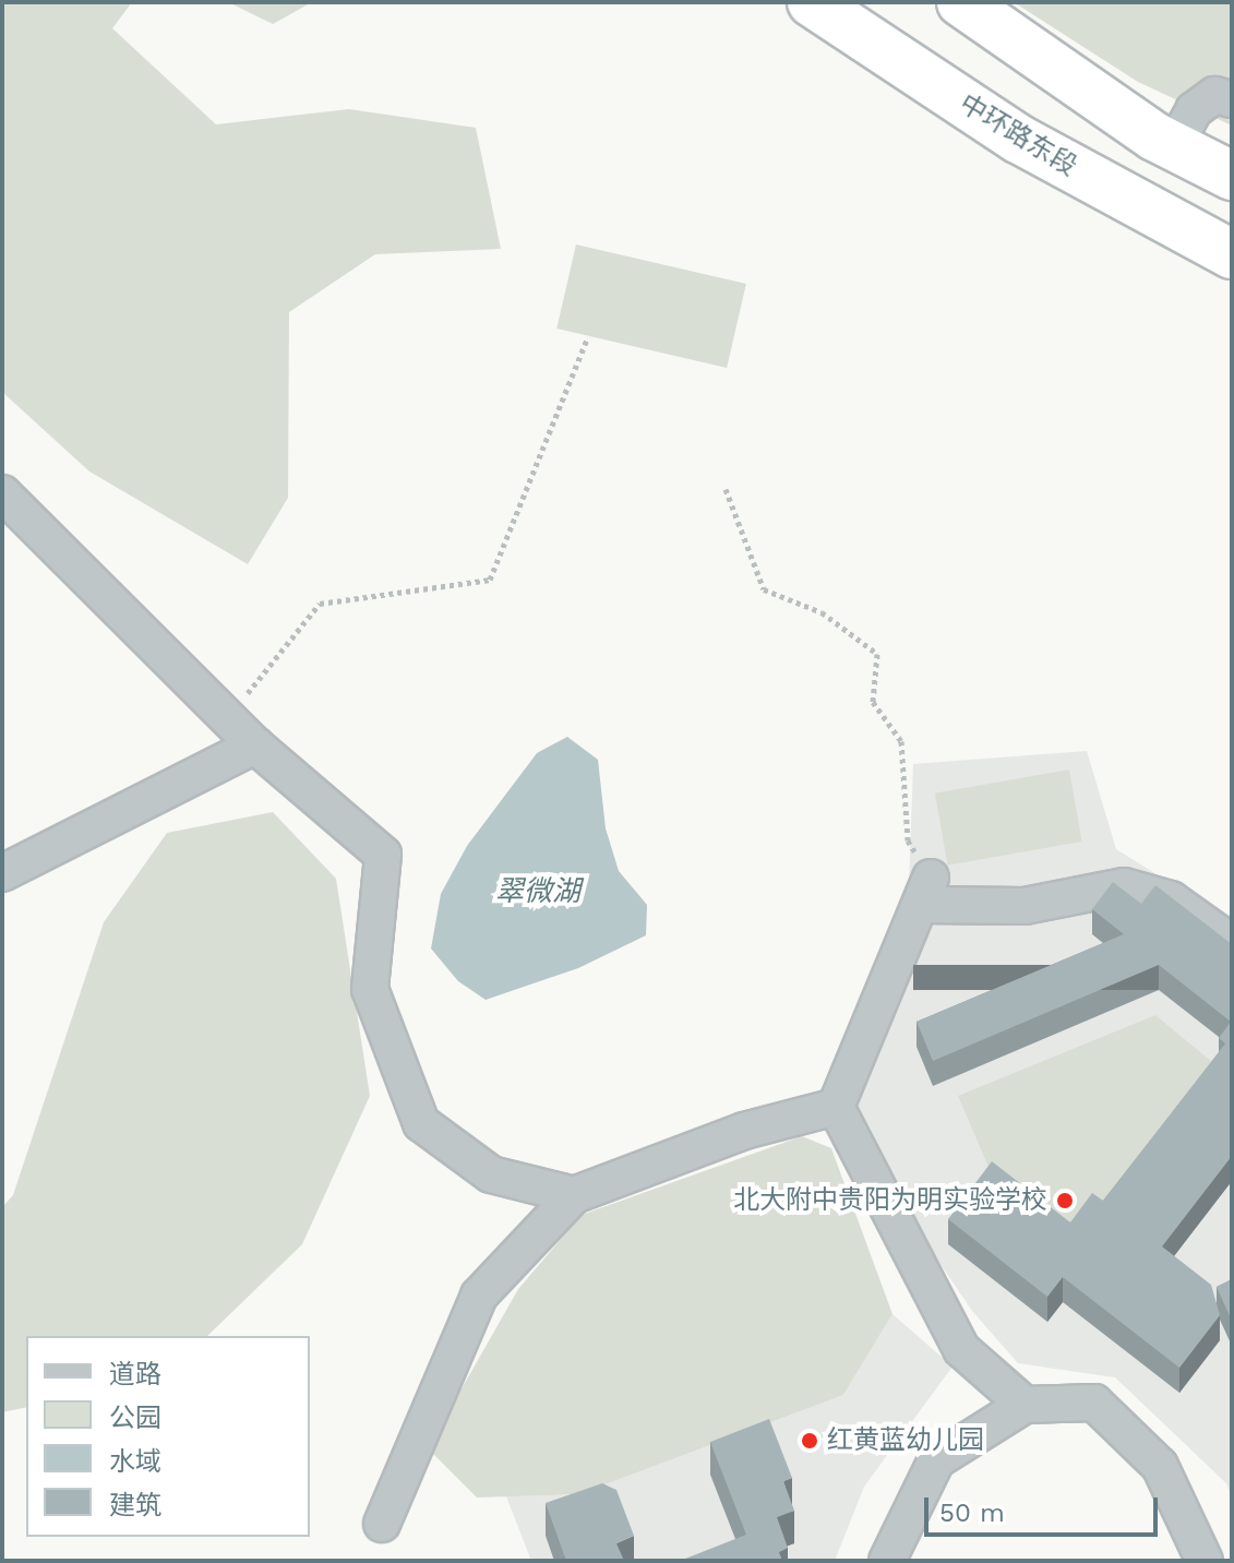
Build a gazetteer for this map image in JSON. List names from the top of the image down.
{
  "streets": {
    "highway": ["中环路东段"]
  },
  "water": ["翠微湖"],
  "places": ["北大附中贵阳为明实验学校", "红黄蓝幼儿园"],
  "legend": [
    "道路",
    "公园",
    "水域",
    "建筑"
  ],
  "scale_bar": "50 m"
}
